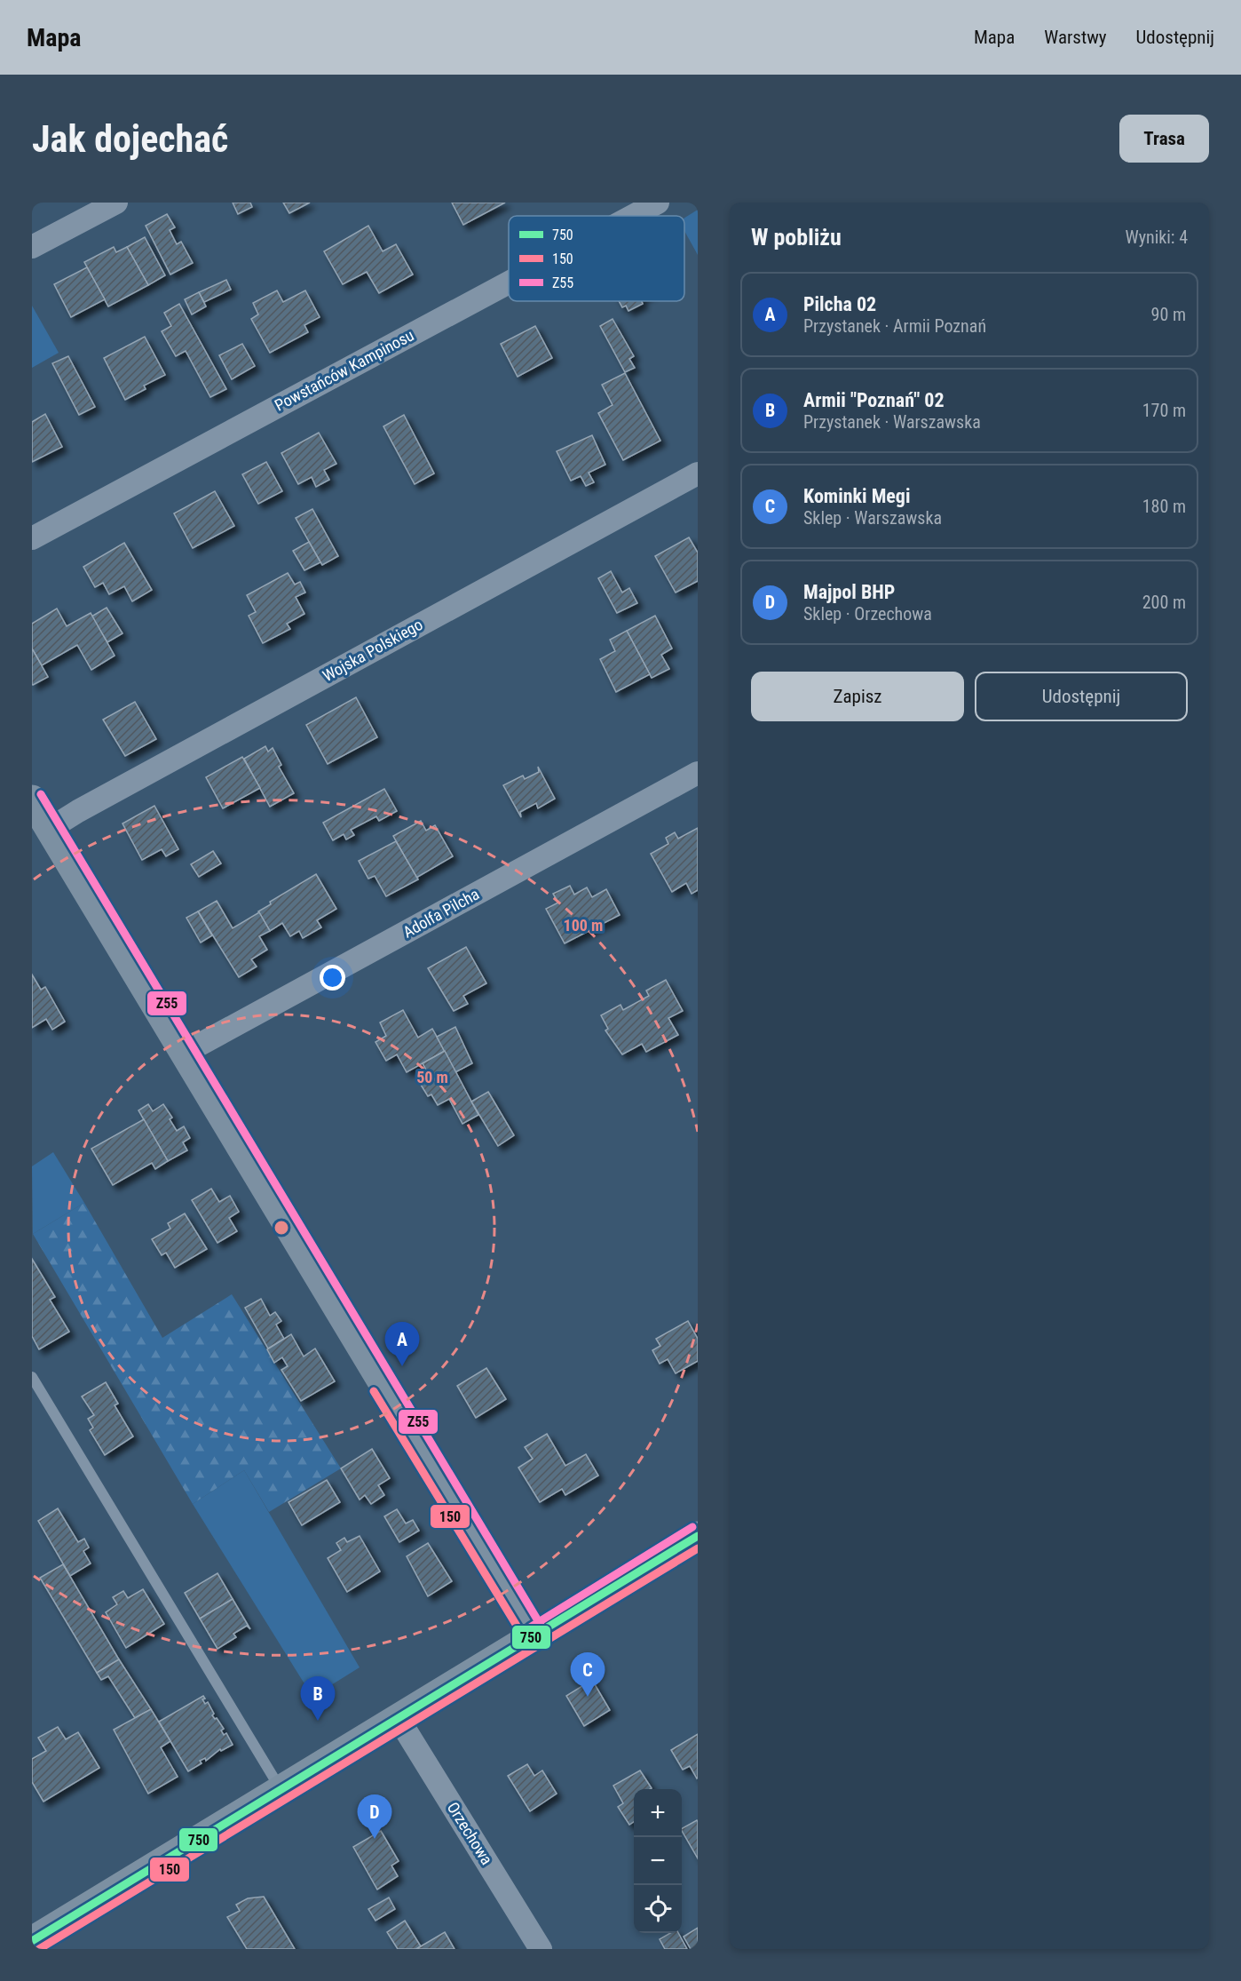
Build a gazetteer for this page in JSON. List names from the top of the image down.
{
  "streets": {
    "street": [
      "Powstańców Kampinosu",
      "Wojska Polskiego",
      "Adolfa Pilcha",
      "Orzechowa"
    ]
  },
  "lines": ["transit line Z55", "transit line 150", "transit line 750"],
  "legend": ["750", "150", "Z55"],
  "page": {
    "header": "Mapa",
    "nav": ["Mapa", "Warstwy", "Udostępnij"],
    "buttons": [
      "Trasa",
      ["Zapisz", "Udostępnij"]
    ],
    "title": "Jak dojechać",
    "heading": ["W pobliżu", "Wyniki: 4"],
    "list": [
      {
        "mark": "A",
        "name": "Pilcha 02",
        "note": "Przystanek · Armii Poznań",
        "value": "90 m"
      },
      {
        "mark": "B",
        "name": "Armii \"Poznań\" 02",
        "note": "Przystanek · Warszawska",
        "value": "170 m"
      },
      {
        "mark": "C",
        "name": "Kominki Megi",
        "note": "Sklep · Warszawska",
        "value": "180 m"
      },
      {
        "mark": "D",
        "name": "Majpol BHP",
        "note": "Sklep · Orzechowa",
        "value": "200 m"
      }
    ],
    "pins": [
      "A",
      "C",
      "B",
      "D"
    ],
    "map_buttons": ["+", "−"]
  },
  "rings": ["100 m", "50 m"]
}
